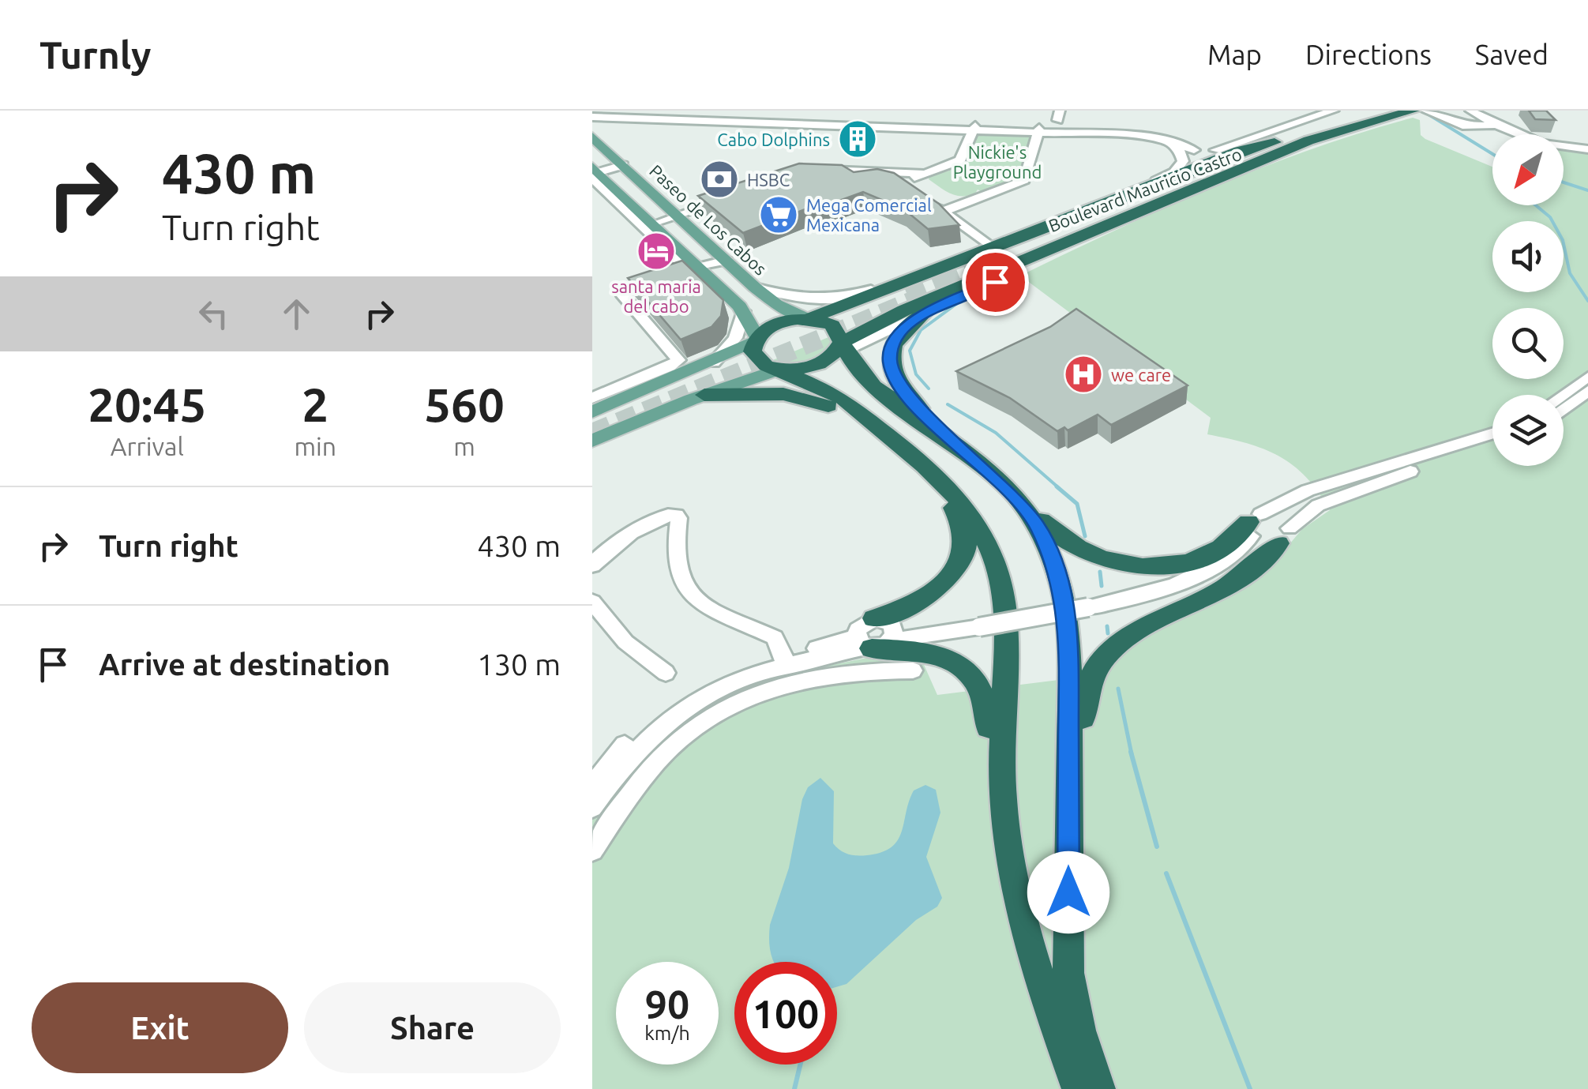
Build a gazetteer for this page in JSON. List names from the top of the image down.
{
  "streets": {
    "highway": ["Boulevard Mauricio Castro"],
    "main road": ["Paseo de Los Cabos"]
  },
  "crossings": [
    ["Boulevard Mauricio Castro", "Paseo de Los Cabos"]
  ],
  "parks": ["Nickie's Playground"],
  "places": {
    "building": ["Cabo Dolphins"],
    "bank": ["HSBC"],
    "supermarket": ["Mega Comercial Mexicana"],
    "hotel": ["santa maria del cabo"],
    "hospital": ["we care"]
  },
  "north": "bottom left",
  "page": {
    "header": "Turnly",
    "nav": ["Map", "Directions", "Saved"],
    "turn": ["430 m", "Turn right"],
    "eta": [
      "20:45",
      "Arrival",
      "2",
      "min",
      "560",
      "m"
    ],
    "list": [
      {
        "name": "Turn right",
        "value": "430 m"
      },
      {
        "name": "Arrive at destination",
        "value": "130 m"
      }
    ],
    "speed": "90 km/h",
    "limit": "100",
    "buttons": ["Exit", "Share"]
  }
}
